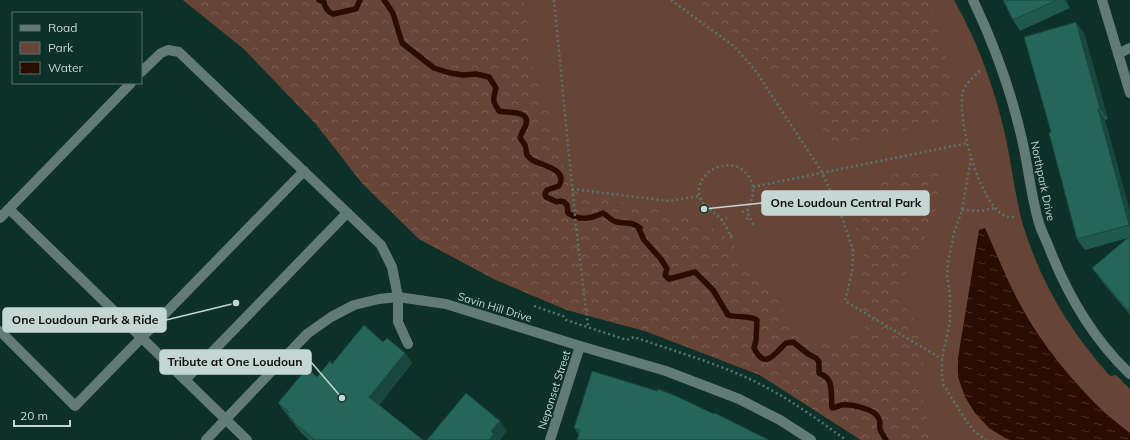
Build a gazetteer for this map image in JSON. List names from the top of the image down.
{
  "streets": {
    "street": ["Northpark Drive", "Savin Hill Drive", "Neponset Street"]
  },
  "crossings": [
    ["Savin Hill Drive", "Neponset Street"]
  ],
  "places": ["One Loudoun Central Park", "One Loudoun Park & Ride", "Tribute at One Loudoun"],
  "legend": ["Road", "Park", "Water"],
  "scale_bar": "20 m"
}
